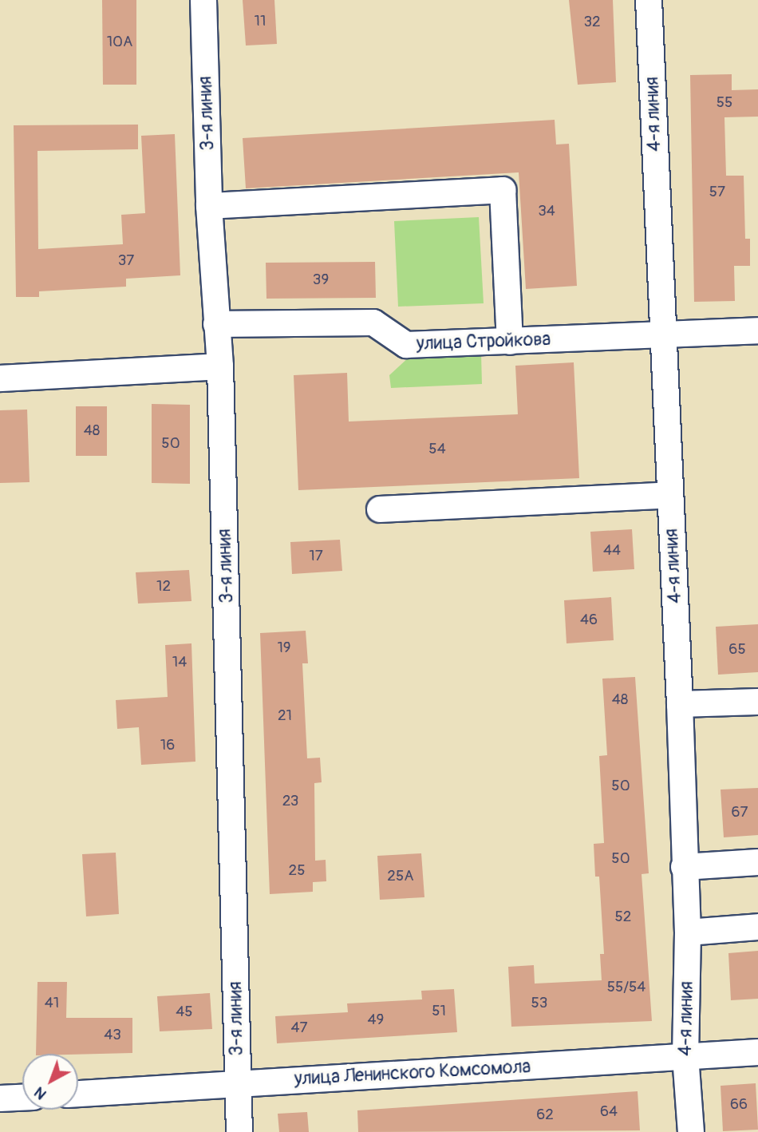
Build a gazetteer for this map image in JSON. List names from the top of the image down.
{
  "streets": {
    "street": [
      "3-я линия",
      "4-я линия",
      "улица Стройкова",
      "улица Ленинского Комсомола"
    ]
  },
  "crossings": [
    ["3-я линия", "улица Стройкова"],
    ["3-я линия", "улица Ленинского Комсомола"],
    ["4-я линия", "улица Стройкова"],
    ["4-я линия", "улица Ленинского Комсомола"]
  ],
  "house_numbers": [
    "11",
    "32",
    "10А",
    "55",
    "57",
    "34",
    "37",
    "39",
    "48",
    "50",
    "54",
    "44",
    "17",
    "12",
    "46",
    "19",
    "65",
    "14",
    "48",
    "21",
    "16",
    "50",
    "23",
    "67",
    "50",
    "25",
    "25А",
    "52",
    "55/54",
    "41",
    "53",
    "51",
    "45",
    "49",
    "47",
    "43",
    "66",
    "64",
    "62"
  ],
  "north": "bottom left"
}
